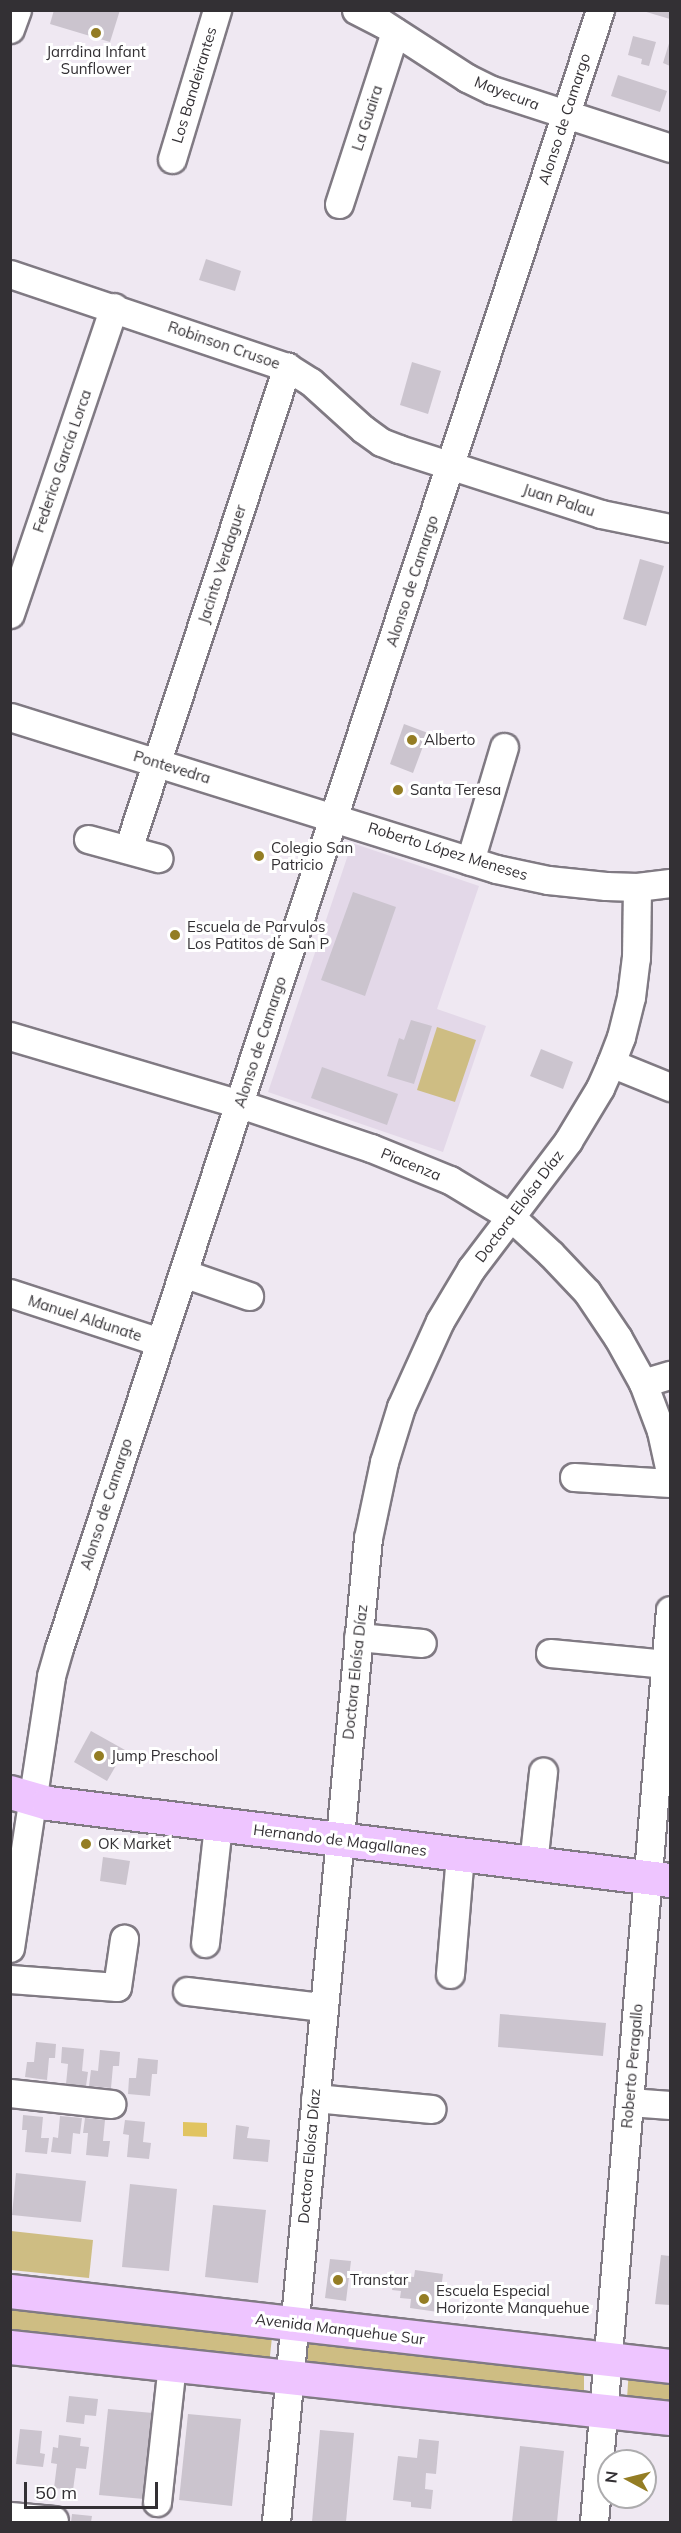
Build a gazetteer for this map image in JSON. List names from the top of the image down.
{
  "streets": {
    "main road": ["Hernando de Magallanes", "Avenida Manquehue Sur"],
    "street": [
      "Los Bandeirantes",
      "Mayecura",
      "La Guaira",
      "Alonso de Camargo",
      "Robinson Crusoe",
      "Federico García Lorca",
      "Juan Palau",
      "Jacinto Verdaguer",
      "Pontevedra",
      "Roberto López Meneses",
      "Piacenza",
      "Doctora Eloísa Díaz",
      "Manuel Aldunate",
      "Roberto Peragallo"
    ]
  },
  "crossings": [
    ["Mayecura", "La Guaira"],
    ["Mayecura", "Alonso de Camargo"],
    ["Alonso de Camargo", "Robinson Crusoe"],
    ["Alonso de Camargo", "Juan Palau"],
    ["Alonso de Camargo", "Pontevedra"],
    ["Alonso de Camargo", "Roberto López Meneses"],
    ["Alonso de Camargo", "Piacenza"],
    ["Alonso de Camargo", "Manuel Aldunate"],
    ["Alonso de Camargo", "Hernando de Magallanes"],
    ["Robinson Crusoe", "Federico García Lorca"],
    ["Robinson Crusoe", "Juan Palau"],
    ["Robinson Crusoe", "Jacinto Verdaguer"],
    ["Jacinto Verdaguer", "Pontevedra"],
    ["Pontevedra", "Roberto López Meneses"],
    ["Roberto López Meneses", "Doctora Eloísa Díaz"],
    ["Piacenza", "Doctora Eloísa Díaz"],
    ["Doctora Eloísa Díaz", "Hernando de Magallanes"],
    ["Doctora Eloísa Díaz", "Avenida Manquehue Sur"],
    ["Hernando de Magallanes", "Roberto Peragallo"],
    ["Roberto Peragallo", "Avenida Manquehue Sur"]
  ],
  "places": [
    "Jarrdina Infant Sunflower",
    "Alberto",
    "Santa Teresa",
    "Colegio San Patricio",
    "Escuela de Parvulos Los Patitos de San P",
    "Jump Preschool",
    "OK Market",
    "Transtar",
    "Escuela Especial Horizonte Manquehue"
  ],
  "scale_bar": "50 m",
  "north": "left"
}
